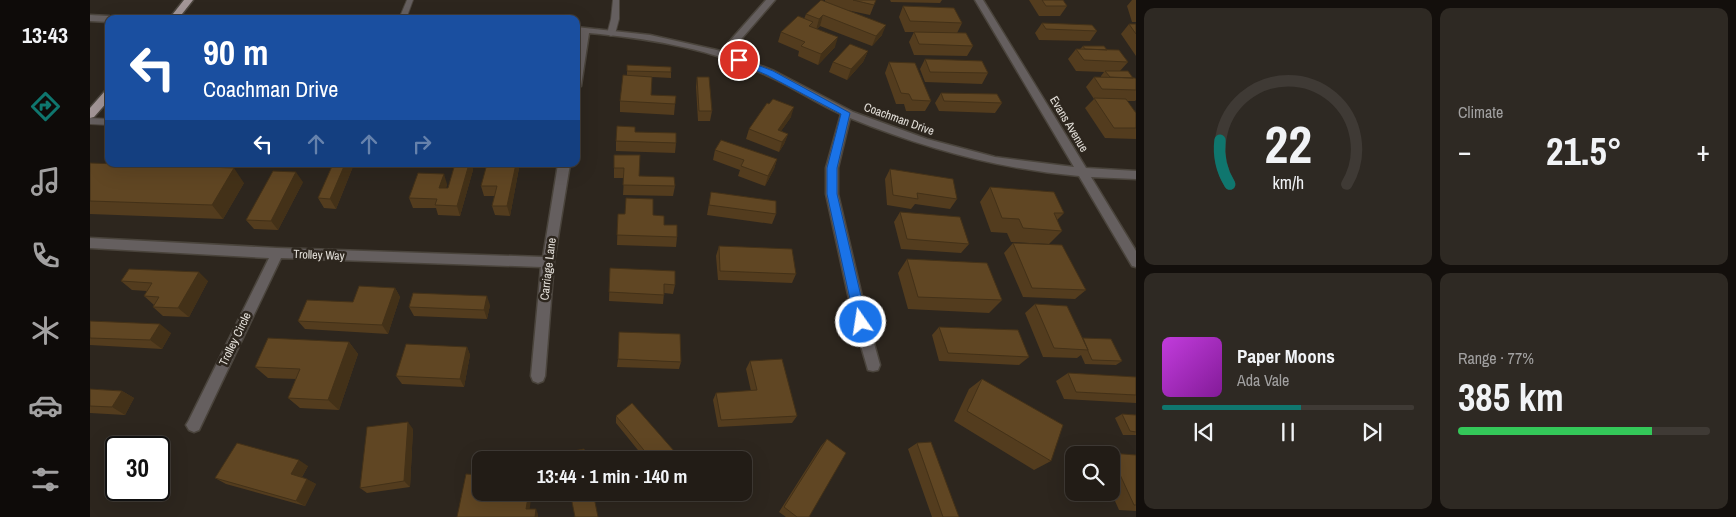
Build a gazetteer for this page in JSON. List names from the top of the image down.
{
  "streets": {
    "street": [
      "Coachman Drive",
      "Evans Avenue",
      "Trolley Way",
      "Carriage Lane",
      "Trolley Circle"
    ]
  },
  "crossings": [
    ["Coachman Drive", "Evans Avenue"],
    ["Trolley Way", "Carriage Lane"],
    ["Trolley Way", "Trolley Circle"]
  ],
  "page": {
    "tabs": "13:43",
    "tile": [
      "Climate",
      ["Range · 77%", "385 km"]
    ],
    "turn": ["90 m", "Coachman Drive"],
    "heat": ["−", "21.5°", "+"],
    "song": ["Paper Moons", "Ada Vale"],
    "limit": "30",
    "trip": "13:44 · 1 min · 140 m",
    "gauge": ["22", "km/h"]
  }
}
